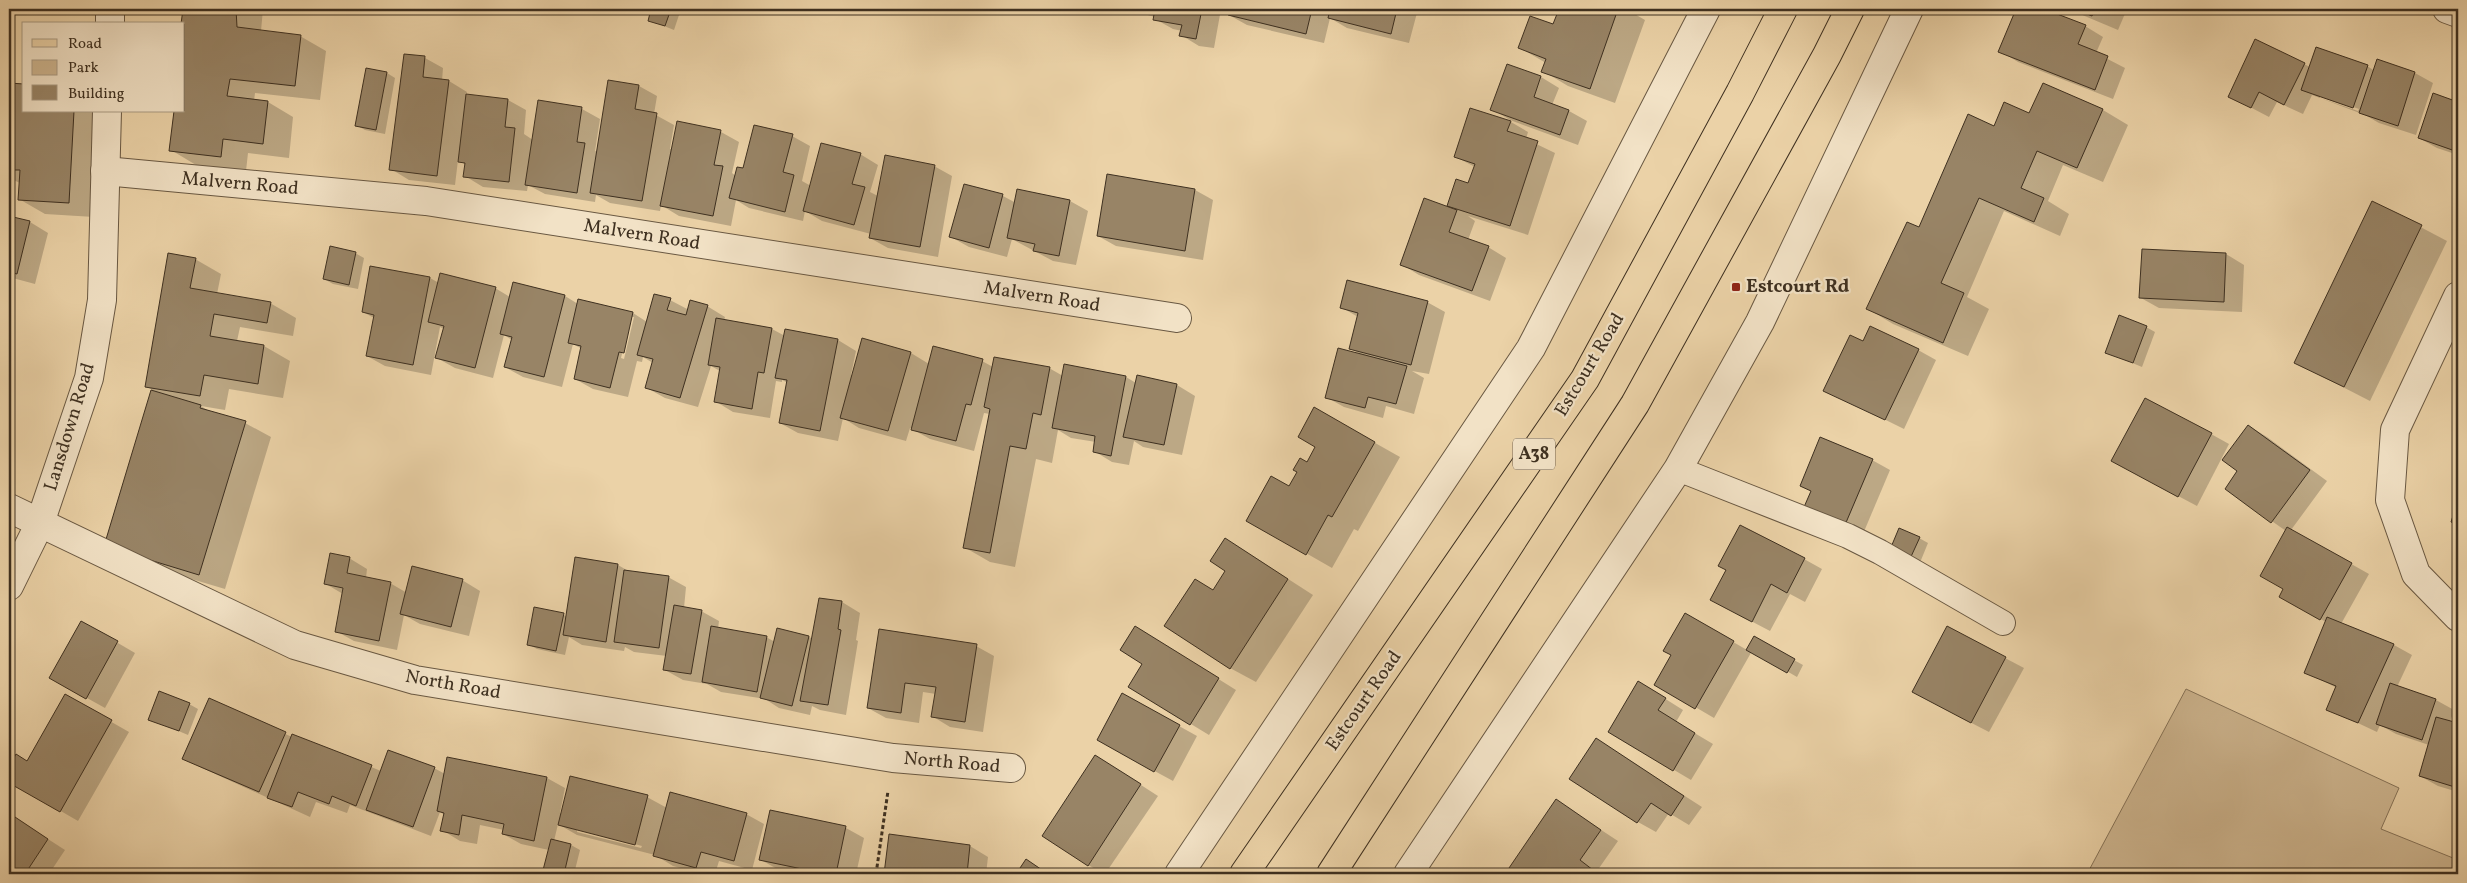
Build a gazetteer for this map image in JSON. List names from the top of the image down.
{
  "streets": {
    "main road": ["Estcourt Road", "A38"],
    "street": ["Malvern Road", "Lansdown Road", "North Road"]
  },
  "crossings": [
    ["Malvern Road", "Lansdown Road"],
    ["Lansdown Road", "North Road"]
  ],
  "places": {
    "transit": ["Estcourt Rd"]
  },
  "legend": ["Road", "Park", "Building"]
}
